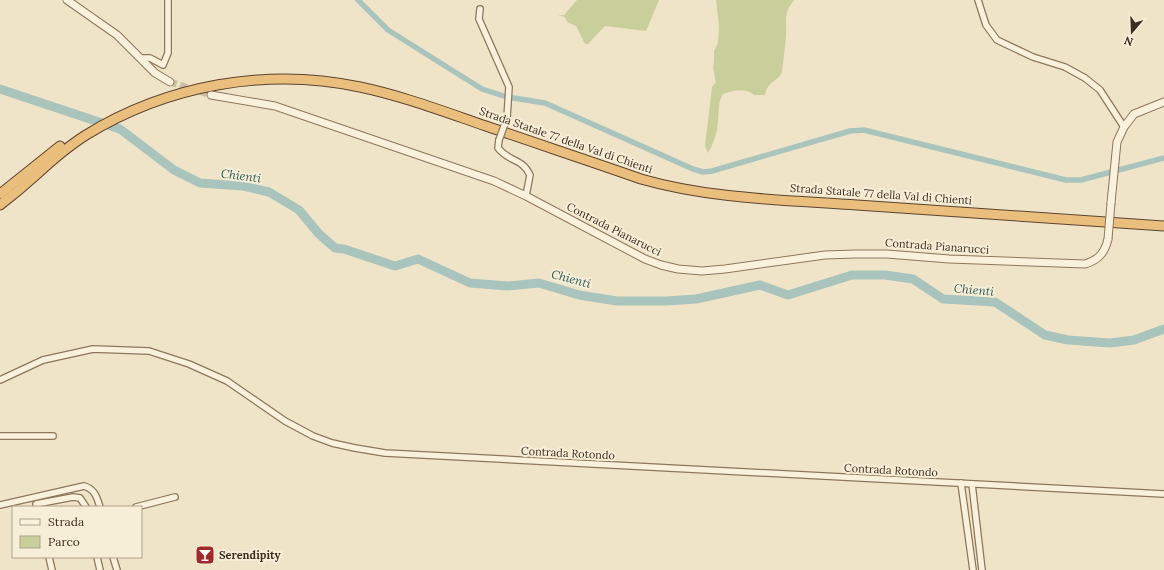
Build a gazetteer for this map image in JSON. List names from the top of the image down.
{
  "streets": {
    "highway": ["Strada Statale 77 della Val di Chienti"],
    "street": ["Contrada Pianarucci", "Contrada Rotondo"]
  },
  "water": ["Chienti"],
  "places": {
    "bar": ["Serendipity"]
  },
  "legend": ["Strada", "Parco"],
  "north": "bottom"
}
